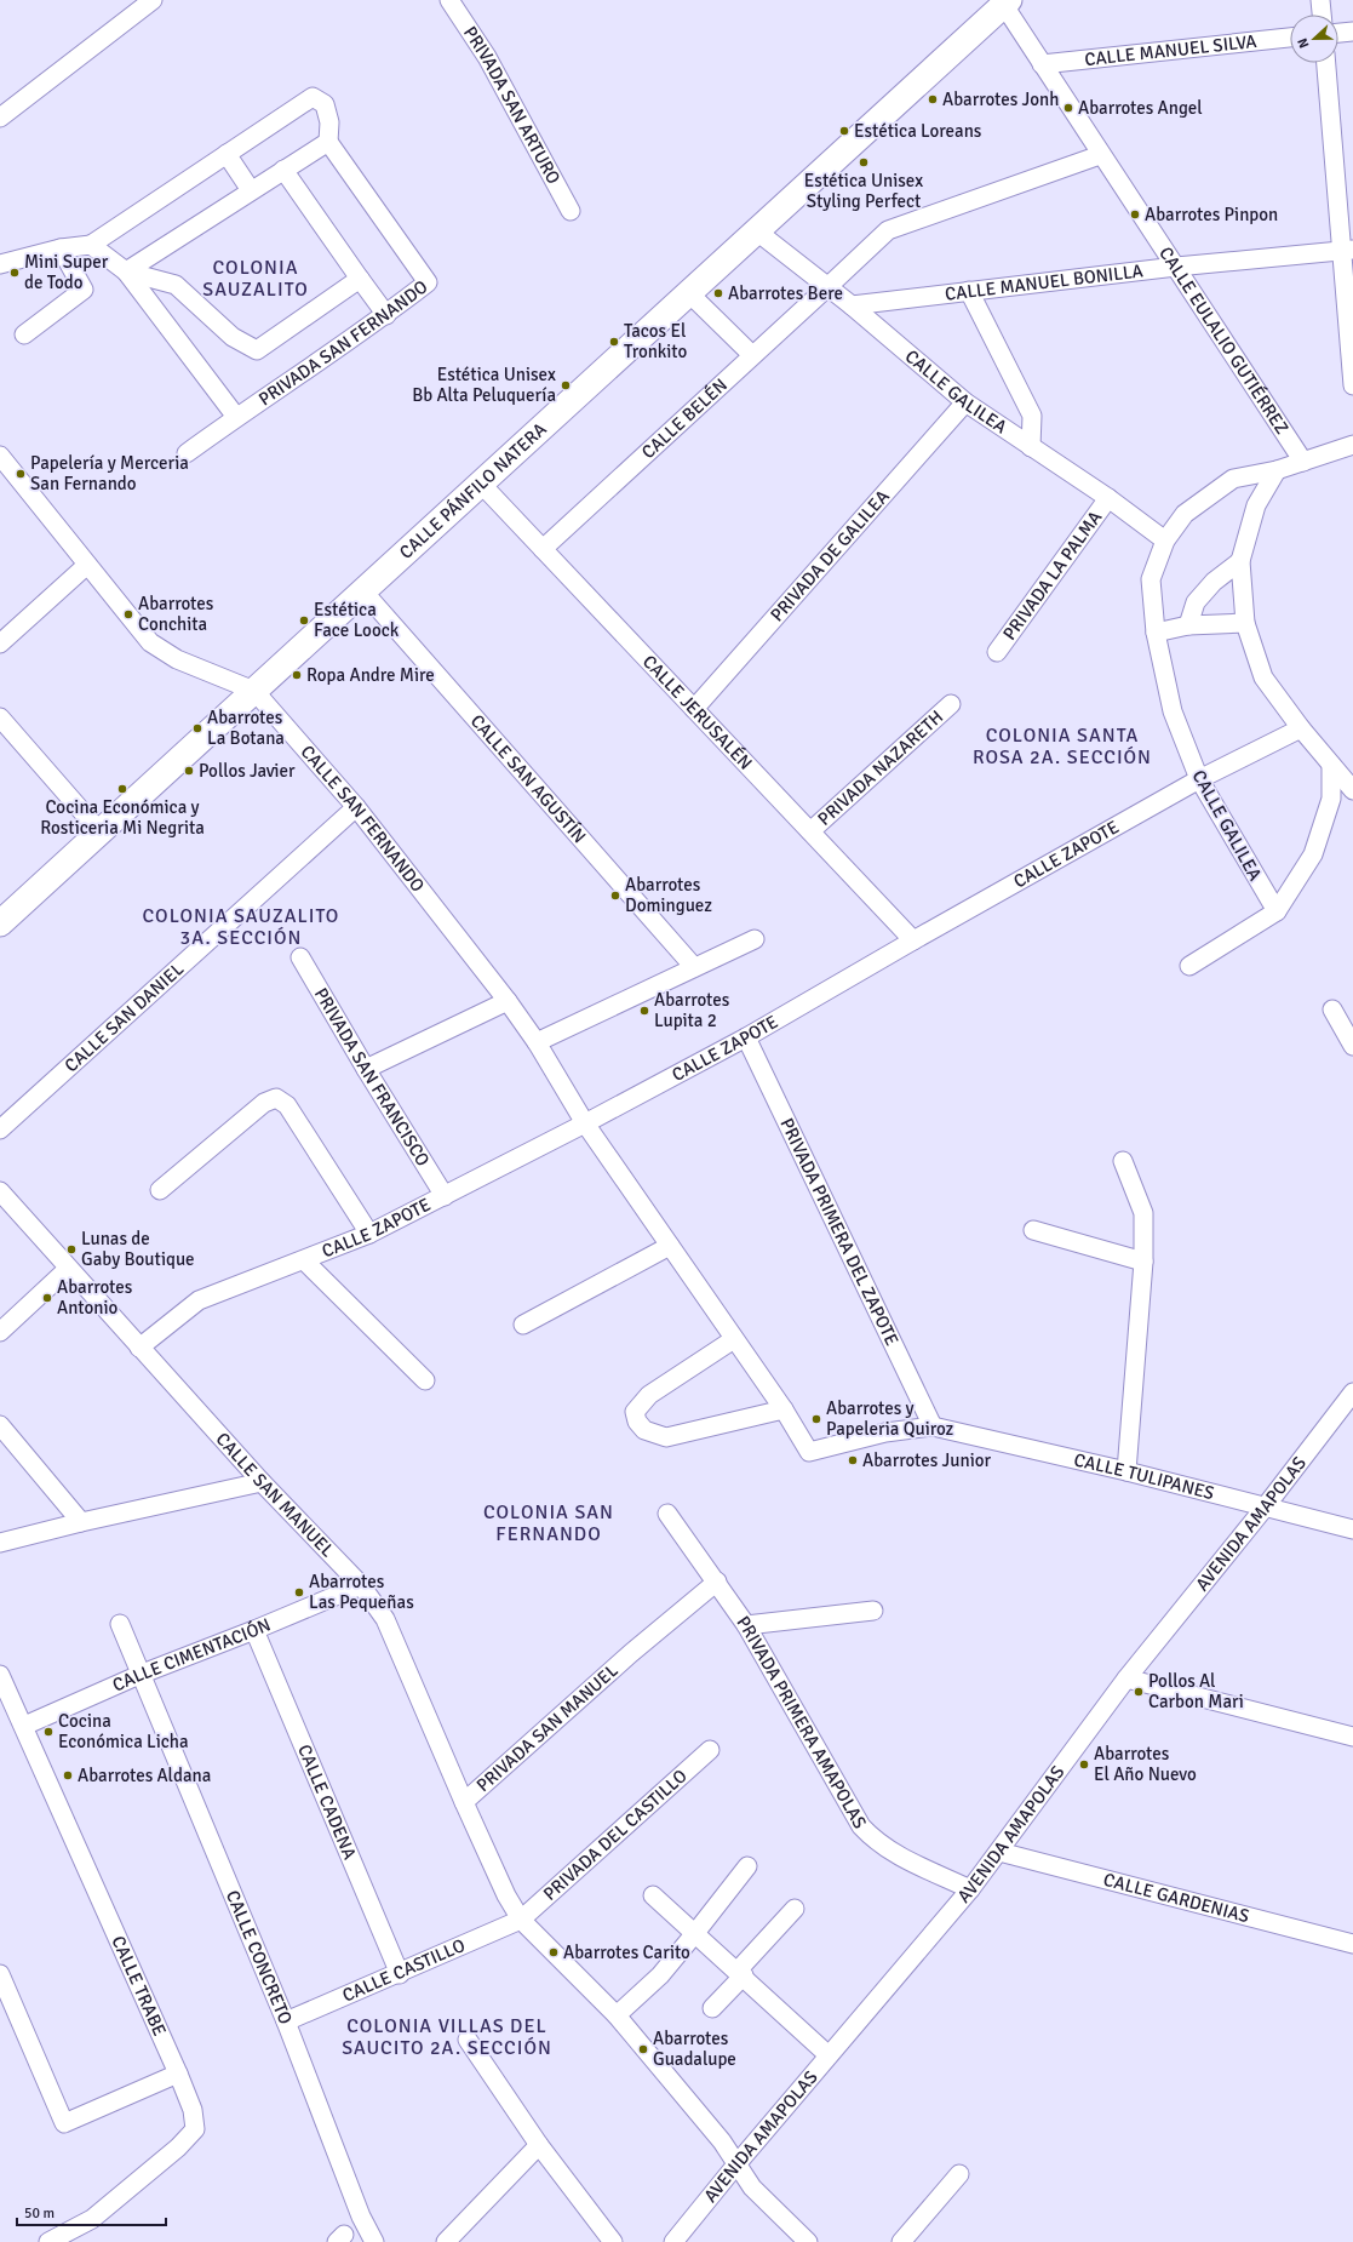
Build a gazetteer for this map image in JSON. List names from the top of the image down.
{
  "streets": {
    "main road": ["CALLE PÁNFILO NATERA"],
    "street": [
      "CALLE MANUEL SILVA",
      "PRIVADA SAN ARTURO",
      "CALLE MANUEL BONILLA",
      "CALLE EULALIO GUTIÉRREZ",
      "PRIVADA SAN FERNANDO",
      "CALLE GALILEA",
      "CALLE BELÉN",
      "PRIVADA DE GALILEA",
      "PRIVADA LA PALMA",
      "CALLE JERUSALÉN",
      "PRIVADA NAZARETH",
      "CALLE SAN AGUSTÍN",
      "CALLE SAN FERNANDO",
      "CALLE ZAPOTE",
      "CALLE SAN DANIEL",
      "PRIVADA SAN FRANCISCO",
      "PRIVADA PRIMERA DEL ZAPOTE",
      "CALLE TULIPANES",
      "CALLE SAN MANUEL",
      "AVENIDA AMAPOLAS",
      "CALLE CIMENTACIÓN",
      "PRIVADA PRIMERA AMAPOLAS",
      "PRIVADA SAN MANUEL",
      "CALLE CADENA",
      "PRIVADA DEL CASTILLO",
      "CALLE GARDENIAS",
      "CALLE CONCRETO",
      "CALLE CASTILLO",
      "CALLE TRABE"
    ]
  },
  "crossings": [
    ["CALLE MANUEL SILVA", "CALLE EULALIO GUTIÉRREZ"],
    ["CALLE MANUEL BONILLA", "CALLE EULALIO GUTIÉRREZ"],
    ["CALLE MANUEL BONILLA", "CALLE GALILEA"],
    ["CALLE EULALIO GUTIÉRREZ", "CALLE GALILEA"],
    ["CALLE EULALIO GUTIÉRREZ", "CALLE BELÉN"],
    ["CALLE EULALIO GUTIÉRREZ", "CALLE PÁNFILO NATERA"],
    ["CALLE GALILEA", "CALLE BELÉN"],
    ["CALLE GALILEA", "CALLE PÁNFILO NATERA"],
    ["CALLE GALILEA", "PRIVADA DE GALILEA"],
    ["CALLE GALILEA", "PRIVADA LA PALMA"],
    ["CALLE GALILEA", "CALLE ZAPOTE"],
    ["CALLE BELÉN", "CALLE JERUSALÉN"],
    ["CALLE PÁNFILO NATERA", "CALLE JERUSALÉN"],
    ["CALLE PÁNFILO NATERA", "CALLE SAN AGUSTÍN"],
    ["CALLE PÁNFILO NATERA", "CALLE SAN FERNANDO"],
    ["PRIVADA DE GALILEA", "CALLE JERUSALÉN"],
    ["CALLE JERUSALÉN", "PRIVADA NAZARETH"],
    ["CALLE JERUSALÉN", "CALLE ZAPOTE"],
    ["CALLE SAN FERNANDO", "CALLE ZAPOTE"],
    ["CALLE SAN FERNANDO", "CALLE SAN DANIEL"],
    ["CALLE SAN FERNANDO", "PRIVADA PRIMERA DEL ZAPOTE"],
    ["CALLE SAN FERNANDO", "CALLE TULIPANES"],
    ["CALLE ZAPOTE", "PRIVADA SAN FRANCISCO"],
    ["CALLE ZAPOTE", "PRIVADA PRIMERA DEL ZAPOTE"],
    ["CALLE ZAPOTE", "CALLE SAN MANUEL"],
    ["PRIVADA PRIMERA DEL ZAPOTE", "CALLE TULIPANES"],
    ["CALLE TULIPANES", "AVENIDA AMAPOLAS"],
    ["CALLE SAN MANUEL", "AVENIDA AMAPOLAS"],
    ["CALLE SAN MANUEL", "CALLE CIMENTACIÓN"],
    ["CALLE SAN MANUEL", "PRIVADA SAN MANUEL"],
    ["CALLE SAN MANUEL", "PRIVADA DEL CASTILLO"],
    ["CALLE SAN MANUEL", "CALLE CASTILLO"],
    ["AVENIDA AMAPOLAS", "PRIVADA PRIMERA AMAPOLAS"],
    ["AVENIDA AMAPOLAS", "CALLE GARDENIAS"],
    ["CALLE CIMENTACIÓN", "CALLE CADENA"],
    ["CALLE CIMENTACIÓN", "CALLE CONCRETO"],
    ["CALLE CIMENTACIÓN", "CALLE TRABE"],
    ["PRIVADA PRIMERA AMAPOLAS", "PRIVADA SAN MANUEL"],
    ["CALLE CADENA", "CALLE CASTILLO"],
    ["PRIVADA DEL CASTILLO", "CALLE CASTILLO"],
    ["CALLE CONCRETO", "CALLE CASTILLO"]
  ],
  "districts": [
    "COLONIA SAUZALITO",
    "COLONIA SANTA ROSA 2A. SECCIÓN",
    "COLONIA SAUZALITO 3A. SECCIÓN",
    "COLONIA SAN FERNANDO",
    "COLONIA VILLAS DEL SAUCITO 2A. SECCIÓN"
  ],
  "places": [
    "Abarrotes Jonh",
    "Abarrotes Angel",
    "Estética Loreans",
    "Estética Unisex Styling Perfect",
    "Abarrotes Pinpon",
    "Mini Super de Todo",
    "Abarrotes Bere",
    "Tacos El Tronkito",
    "Estética Unisex Bb Alta Peluquería",
    "Papelería y Merceria San Fernando",
    "Abarrotes Conchita",
    "Estética Face Loock",
    "Ropa Andre Mire",
    "Abarrotes La Botana",
    "Pollos Javier",
    "Cocina Económica y Rosticeria Mi Negrita",
    "Abarrotes Dominguez",
    "Abarrotes Lupita 2",
    "Lunas de Gaby Boutique",
    "Abarrotes Antonio",
    "Abarrotes y Papeleria Quiroz",
    "Abarrotes Junior",
    "Abarrotes Las Pequeñas",
    "Pollos Al Carbon Mari",
    "Cocina Económica Licha",
    "Abarrotes El Año Nuevo",
    "Abarrotes Aldana",
    "Abarrotes Carito",
    "Abarrotes Guadalupe"
  ],
  "scale_bar": "50 m",
  "north": "left"
}
